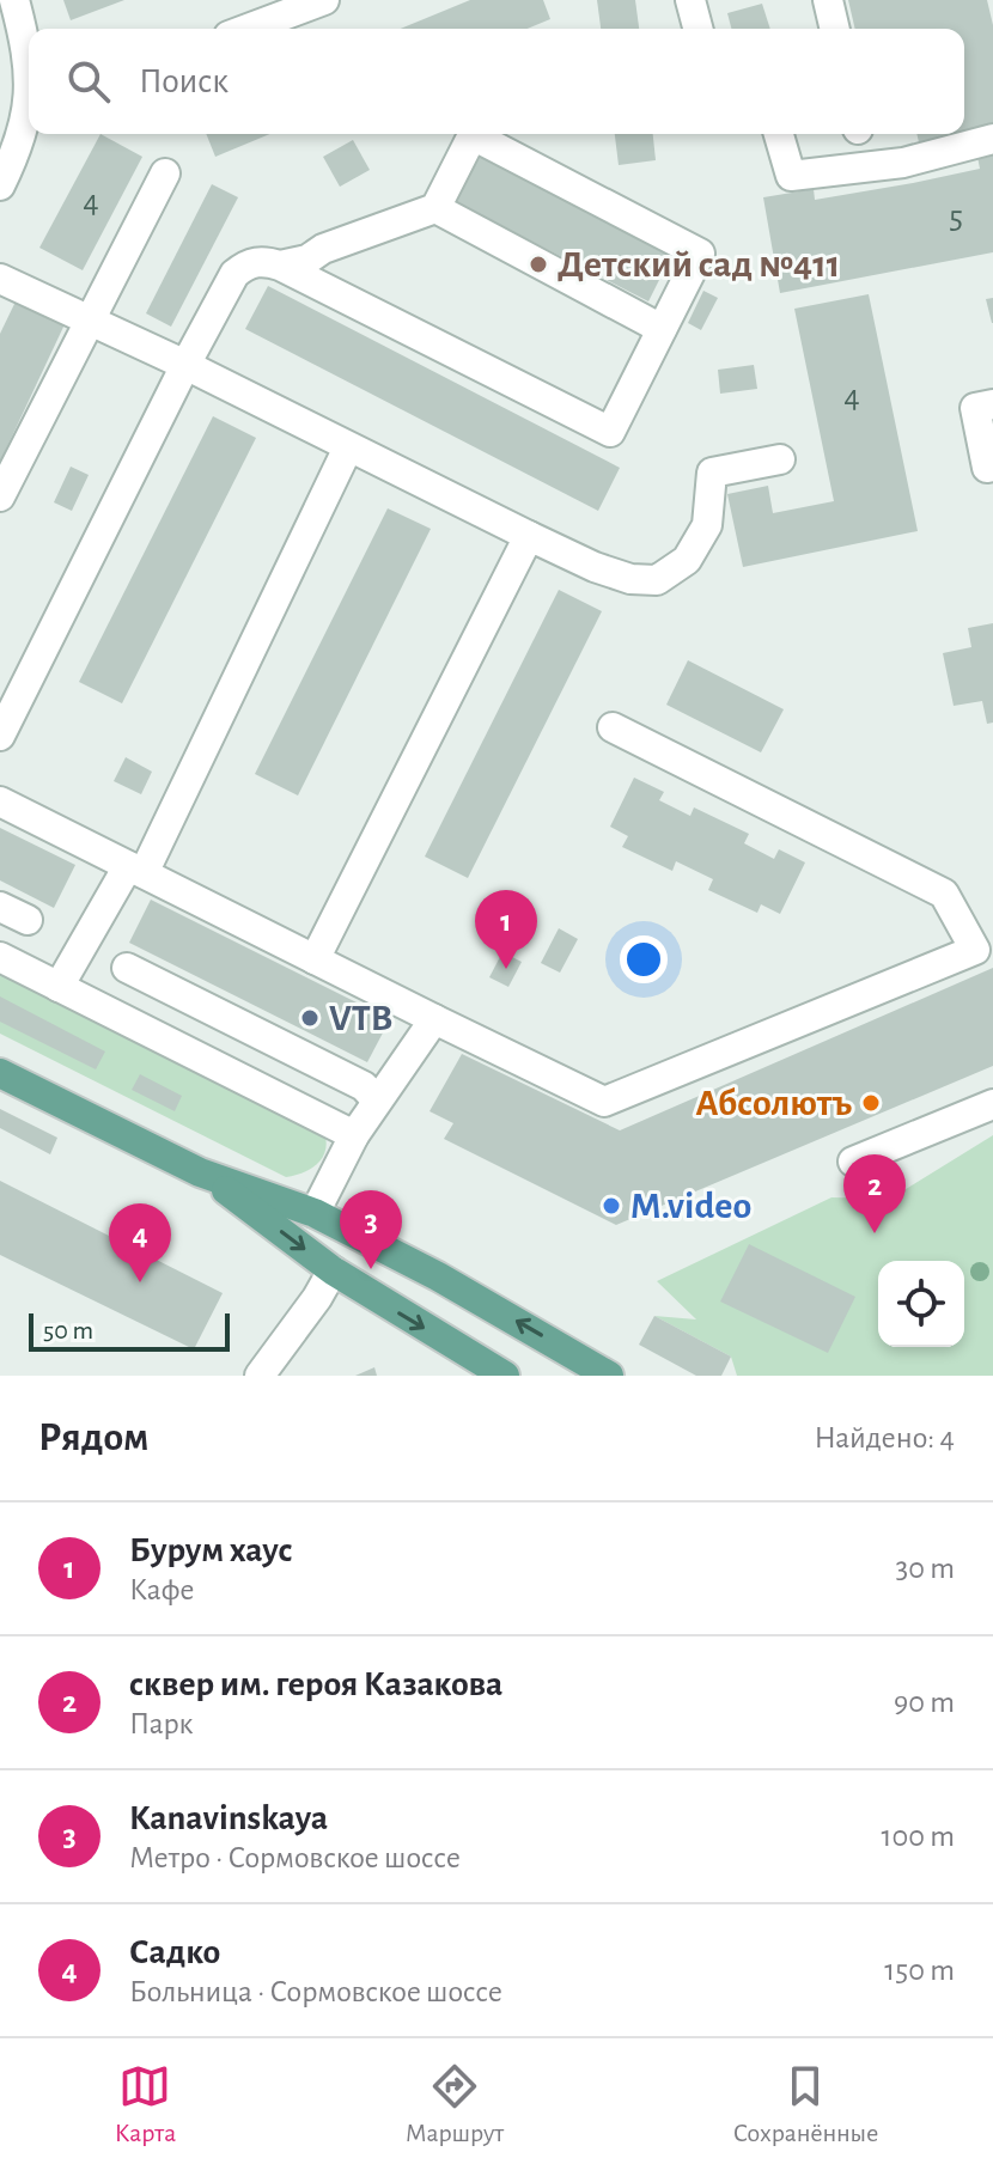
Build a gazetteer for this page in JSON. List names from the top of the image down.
{
  "places": [
    "Детский сад №411",
    "VTB",
    "Абсолютъ",
    "M.video"
  ],
  "house_numbers": ["4", "5", "4"],
  "scale_bar": "50 m",
  "page": {
    "search": "Поиск",
    "pins": [
      "1",
      "2",
      "3",
      "4"
    ],
    "scale": "50 m",
    "heading": ["Рядом", "Найдено: 4"],
    "list": [
      {
        "mark": "1",
        "name": "Бурум хаус",
        "note": "Кафе",
        "value": "30 m"
      },
      {
        "mark": "2",
        "name": "сквер им. героя Казакова",
        "note": "Парк",
        "value": "90 m"
      },
      {
        "mark": "3",
        "name": "Kanavinskaya",
        "note": "Метро · Сормовское шоссе",
        "value": "100 m"
      },
      {
        "mark": "4",
        "name": "Садко",
        "note": "Больница · Сормовское шоссе",
        "value": "150 m"
      }
    ],
    "nav": ["Карта", "Маршрут", "Сохранённые"]
  }
}
